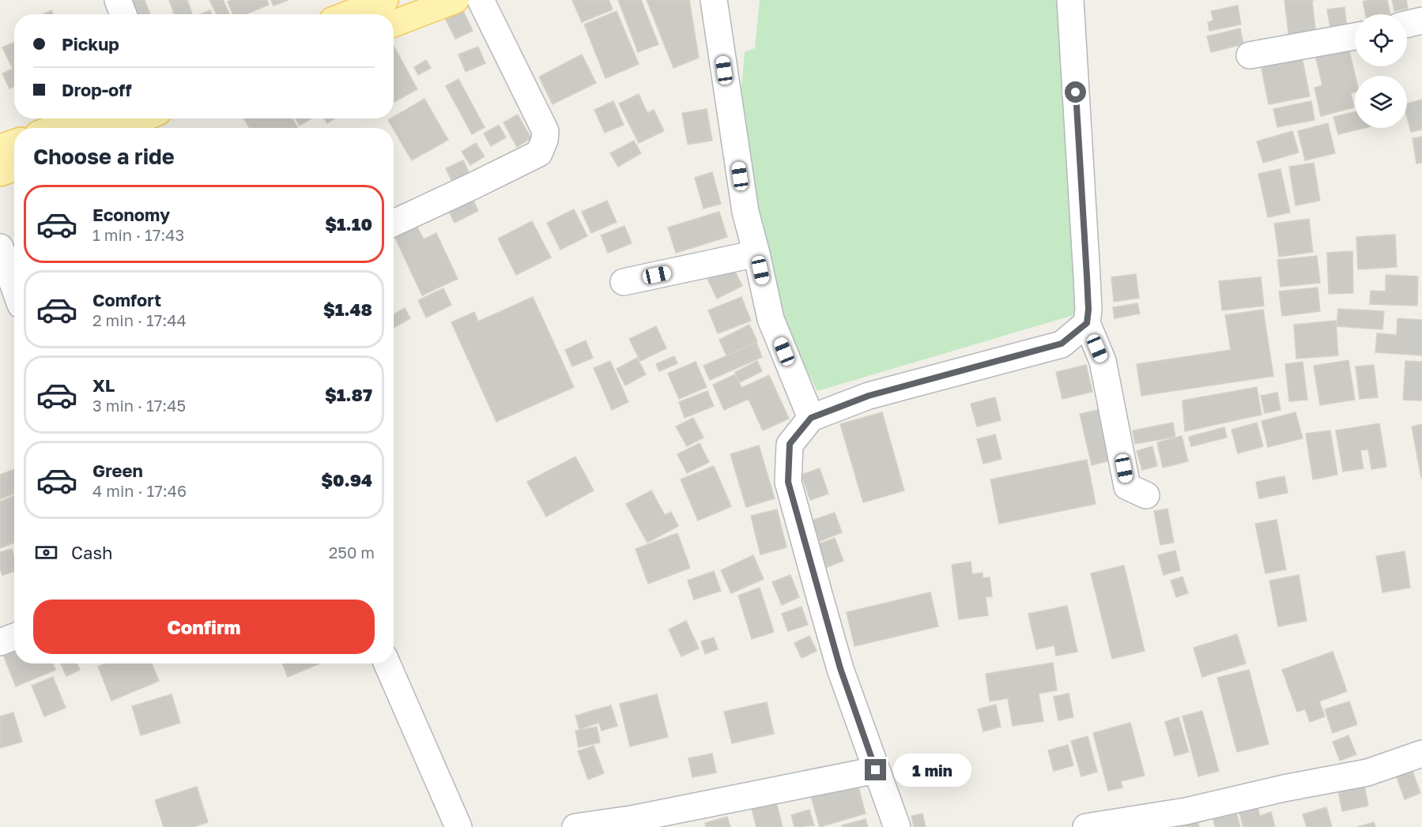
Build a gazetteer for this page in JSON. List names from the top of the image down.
{
  "page": {
    "banner": ["Pickup", "Drop-off"],
    "heading": "Choose a ride",
    "list": [
      {
        "name": "Economy",
        "note": "1 min · 17:43",
        "value": "$1.10"
      },
      {
        "name": "Comfort",
        "note": "2 min · 17:44",
        "value": "$1.48"
      },
      {
        "name": "XL",
        "note": "3 min · 17:45",
        "value": "$1.87"
      },
      {
        "name": "Green",
        "note": "4 min · 17:46",
        "value": "$0.94"
      }
    ],
    "pay": ["Cash", "250 m"],
    "buttons": "Confirm",
    "bubble": "1 min"
  }
}
